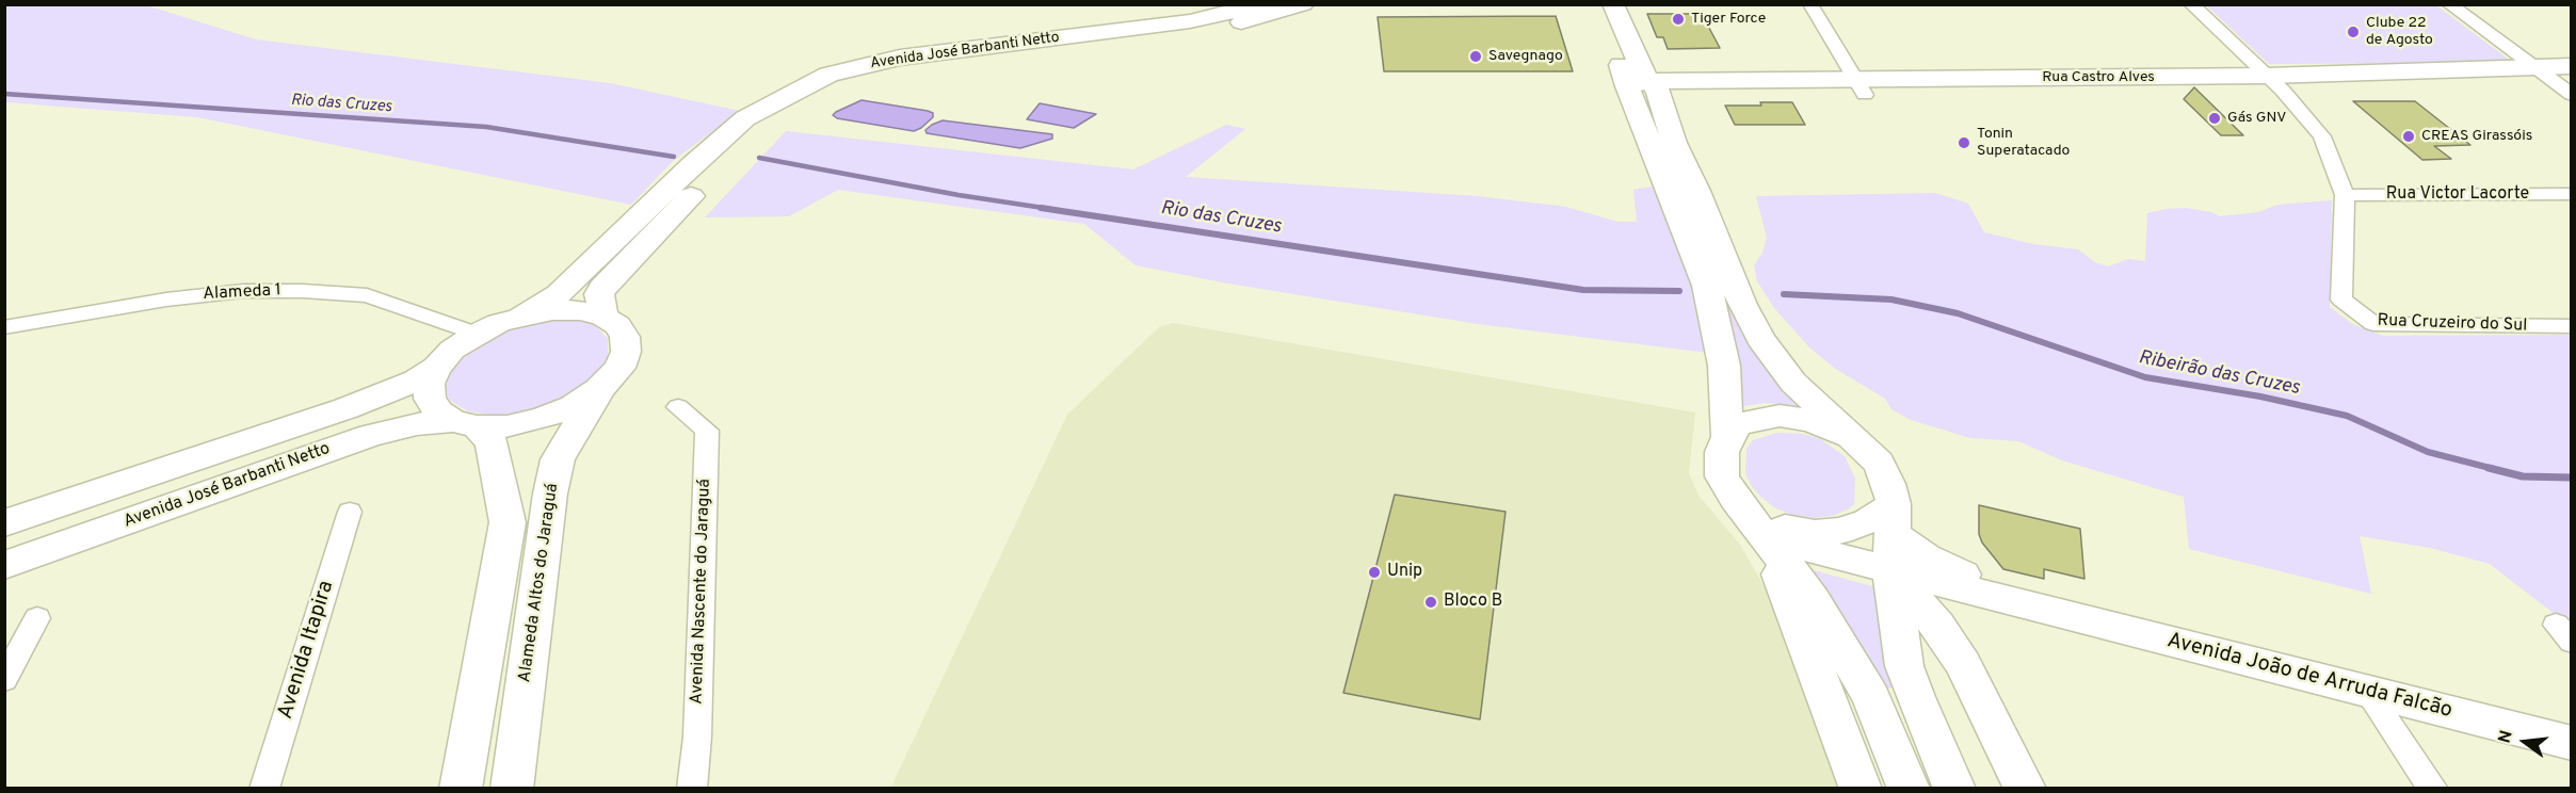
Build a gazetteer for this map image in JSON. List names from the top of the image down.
{
  "streets": {
    "street": [
      "Avenida José Barbanti Netto",
      "Rua Castro Alves",
      "Rua Victor Lacorte",
      "Alameda 1",
      "Rua Cruzeiro do Sul",
      "Alameda Altos do Jaraguá",
      "Avenida Nascente do Jaraguá",
      "Avenida Itapira",
      "Avenida João de Arruda Falcão"
    ]
  },
  "crossings": [
    ["Avenida José Barbanti Netto", "Alameda 1"],
    ["Avenida José Barbanti Netto", "Alameda Altos do Jaraguá"],
    ["Rua Victor Lacorte", "Rua Cruzeiro do Sul"]
  ],
  "water": ["Rio das Cruzes", "Ribeirão das Cruzes"],
  "places": [
    "Tiger Force",
    "Clube 22 de Agosto",
    "Savegnago",
    "Gás GNV",
    "CREAS Girassóis",
    "Tonin Superatacado",
    "Unip",
    "Bloco B"
  ],
  "north": "left"
}
